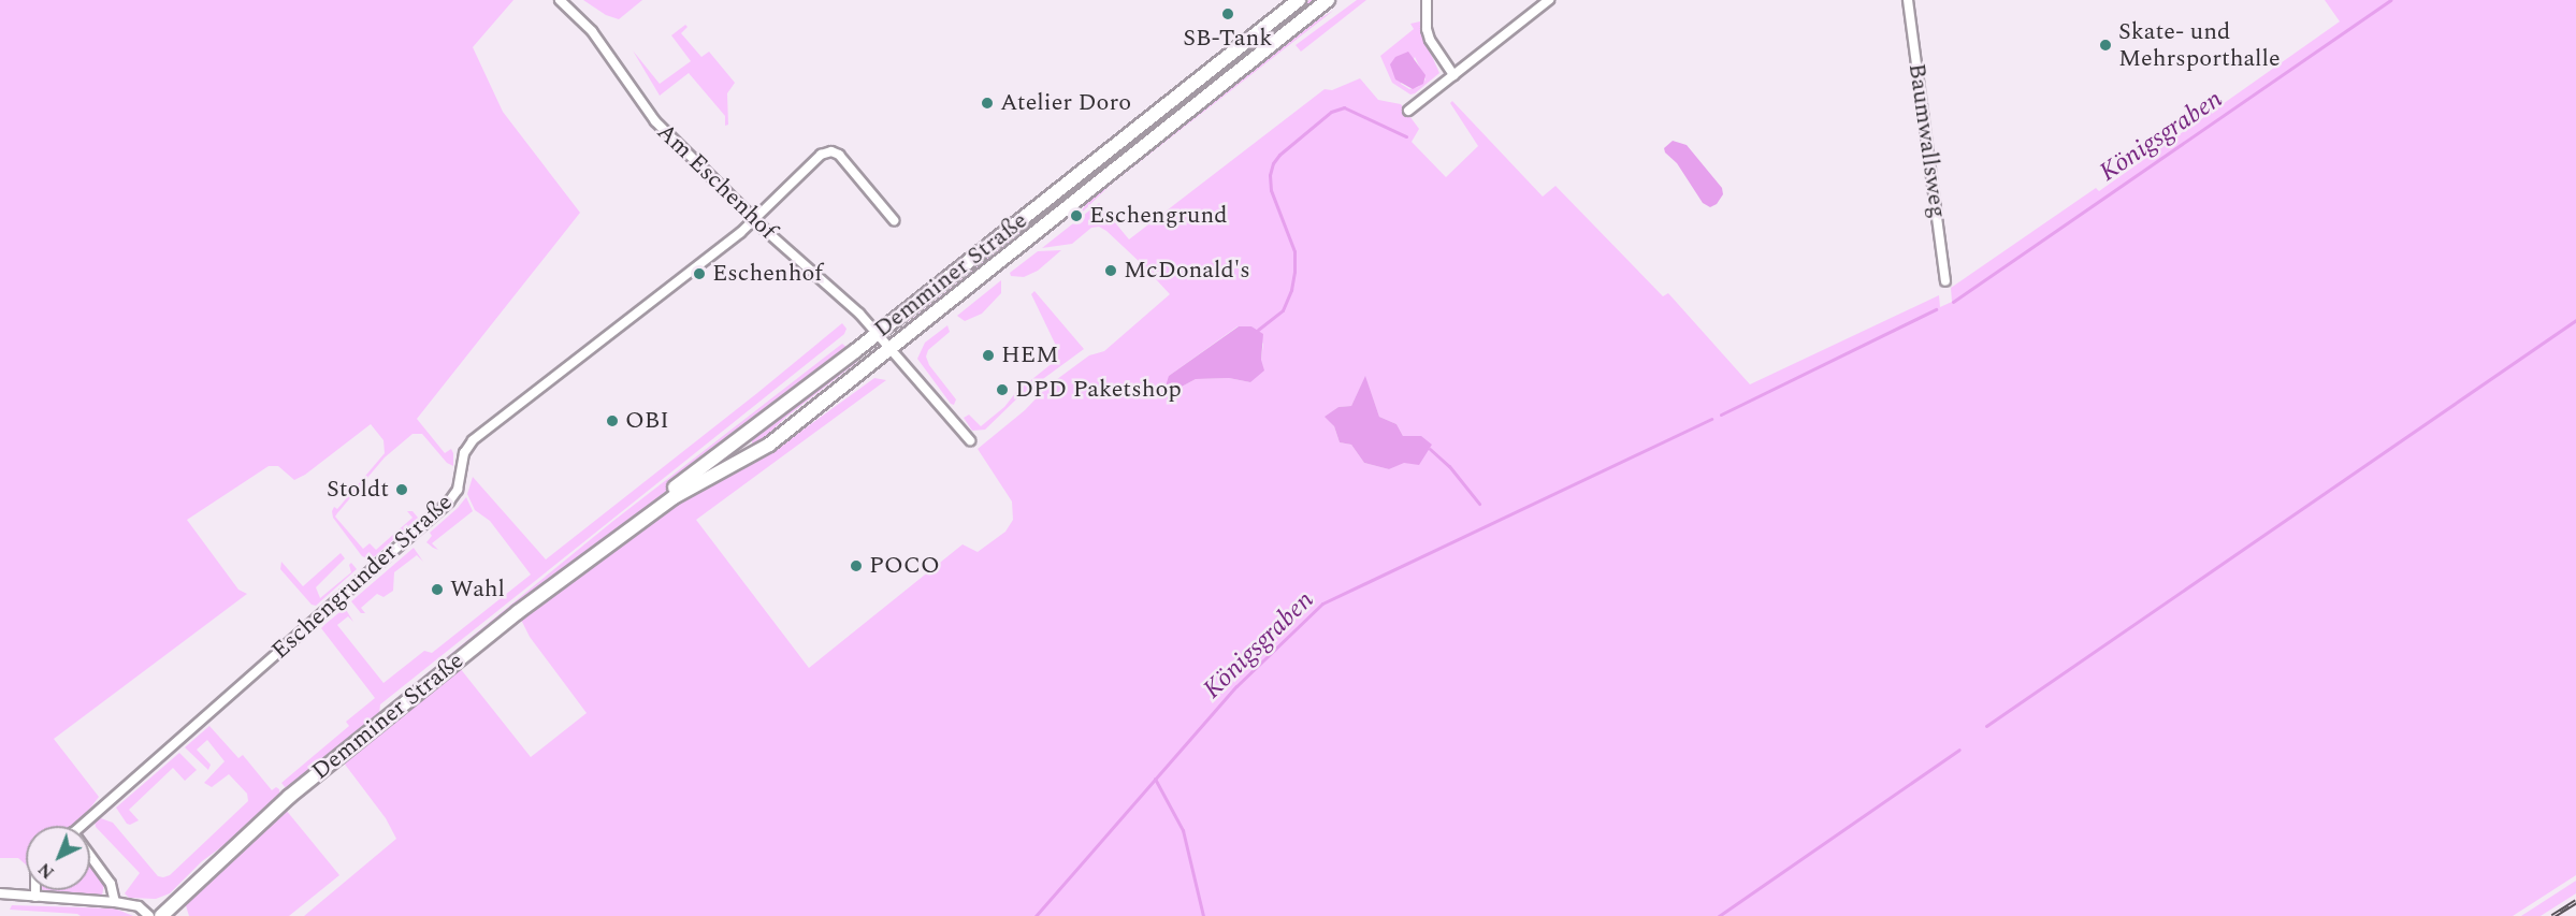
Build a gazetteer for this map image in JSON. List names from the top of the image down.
{
  "streets": {
    "main road": ["Demminer Straße"],
    "street": ["Baumwallsweg", "Am Eschenhof", "Eschengrunder Straße"]
  },
  "crossings": [
    ["Am Eschenhof", "Demminer Straße"],
    ["Am Eschenhof", "Eschengrunder Straße"]
  ],
  "water": ["Königsgraben"],
  "places": [
    "SB-Tank",
    "Skate- und Mehrsporthalle",
    "Atelier Doro",
    "Eschengrund",
    "McDonald's",
    "Eschenhof",
    "HEM",
    "DPD Paketshop",
    "OBI",
    "Stoldt",
    "POCO",
    "Wahl"
  ],
  "north": "bottom left"
}
